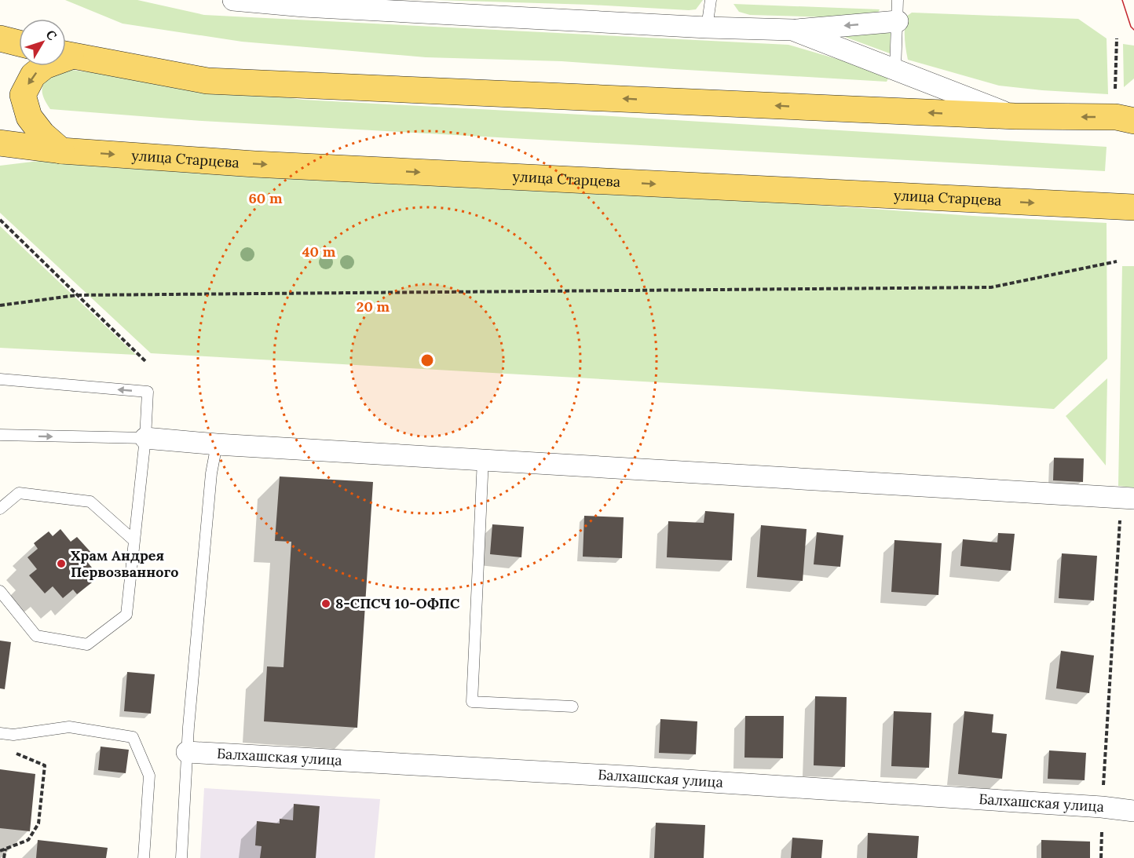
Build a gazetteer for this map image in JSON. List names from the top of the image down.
{
  "streets": {
    "main road": ["улица Старцева"],
    "street": ["Балхашская улица"]
  },
  "places": ["Храм Андрея Первозванного", "8-СПСЧ 10-ОФПС"],
  "north": "top right",
  "rings": ["60 m", "40 m", "20 m"]
}
